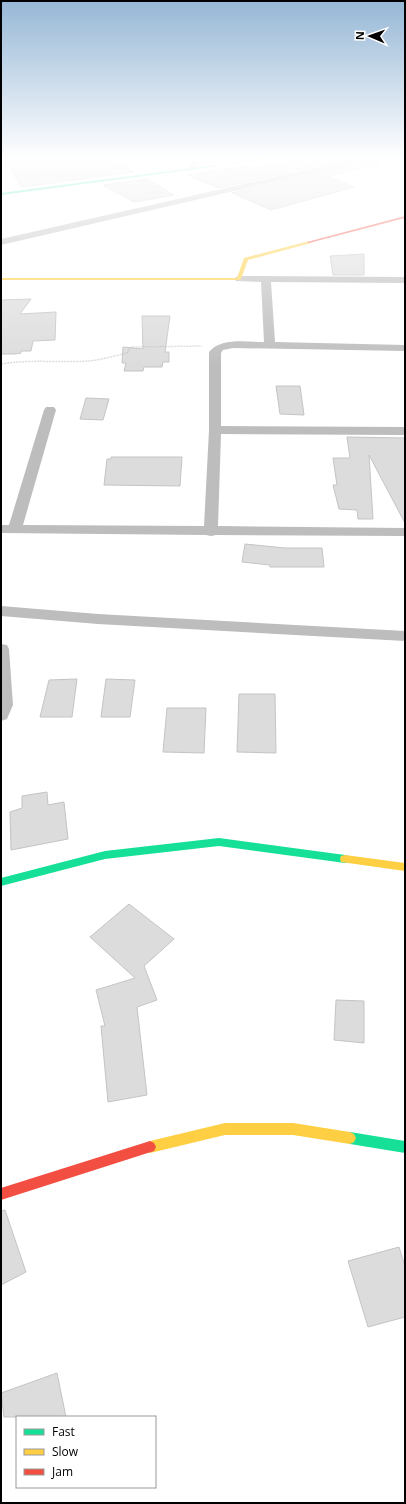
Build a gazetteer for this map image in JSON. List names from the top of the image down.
{
  "legend": ["Fast", "Slow", "Jam"],
  "north": "left"
}
